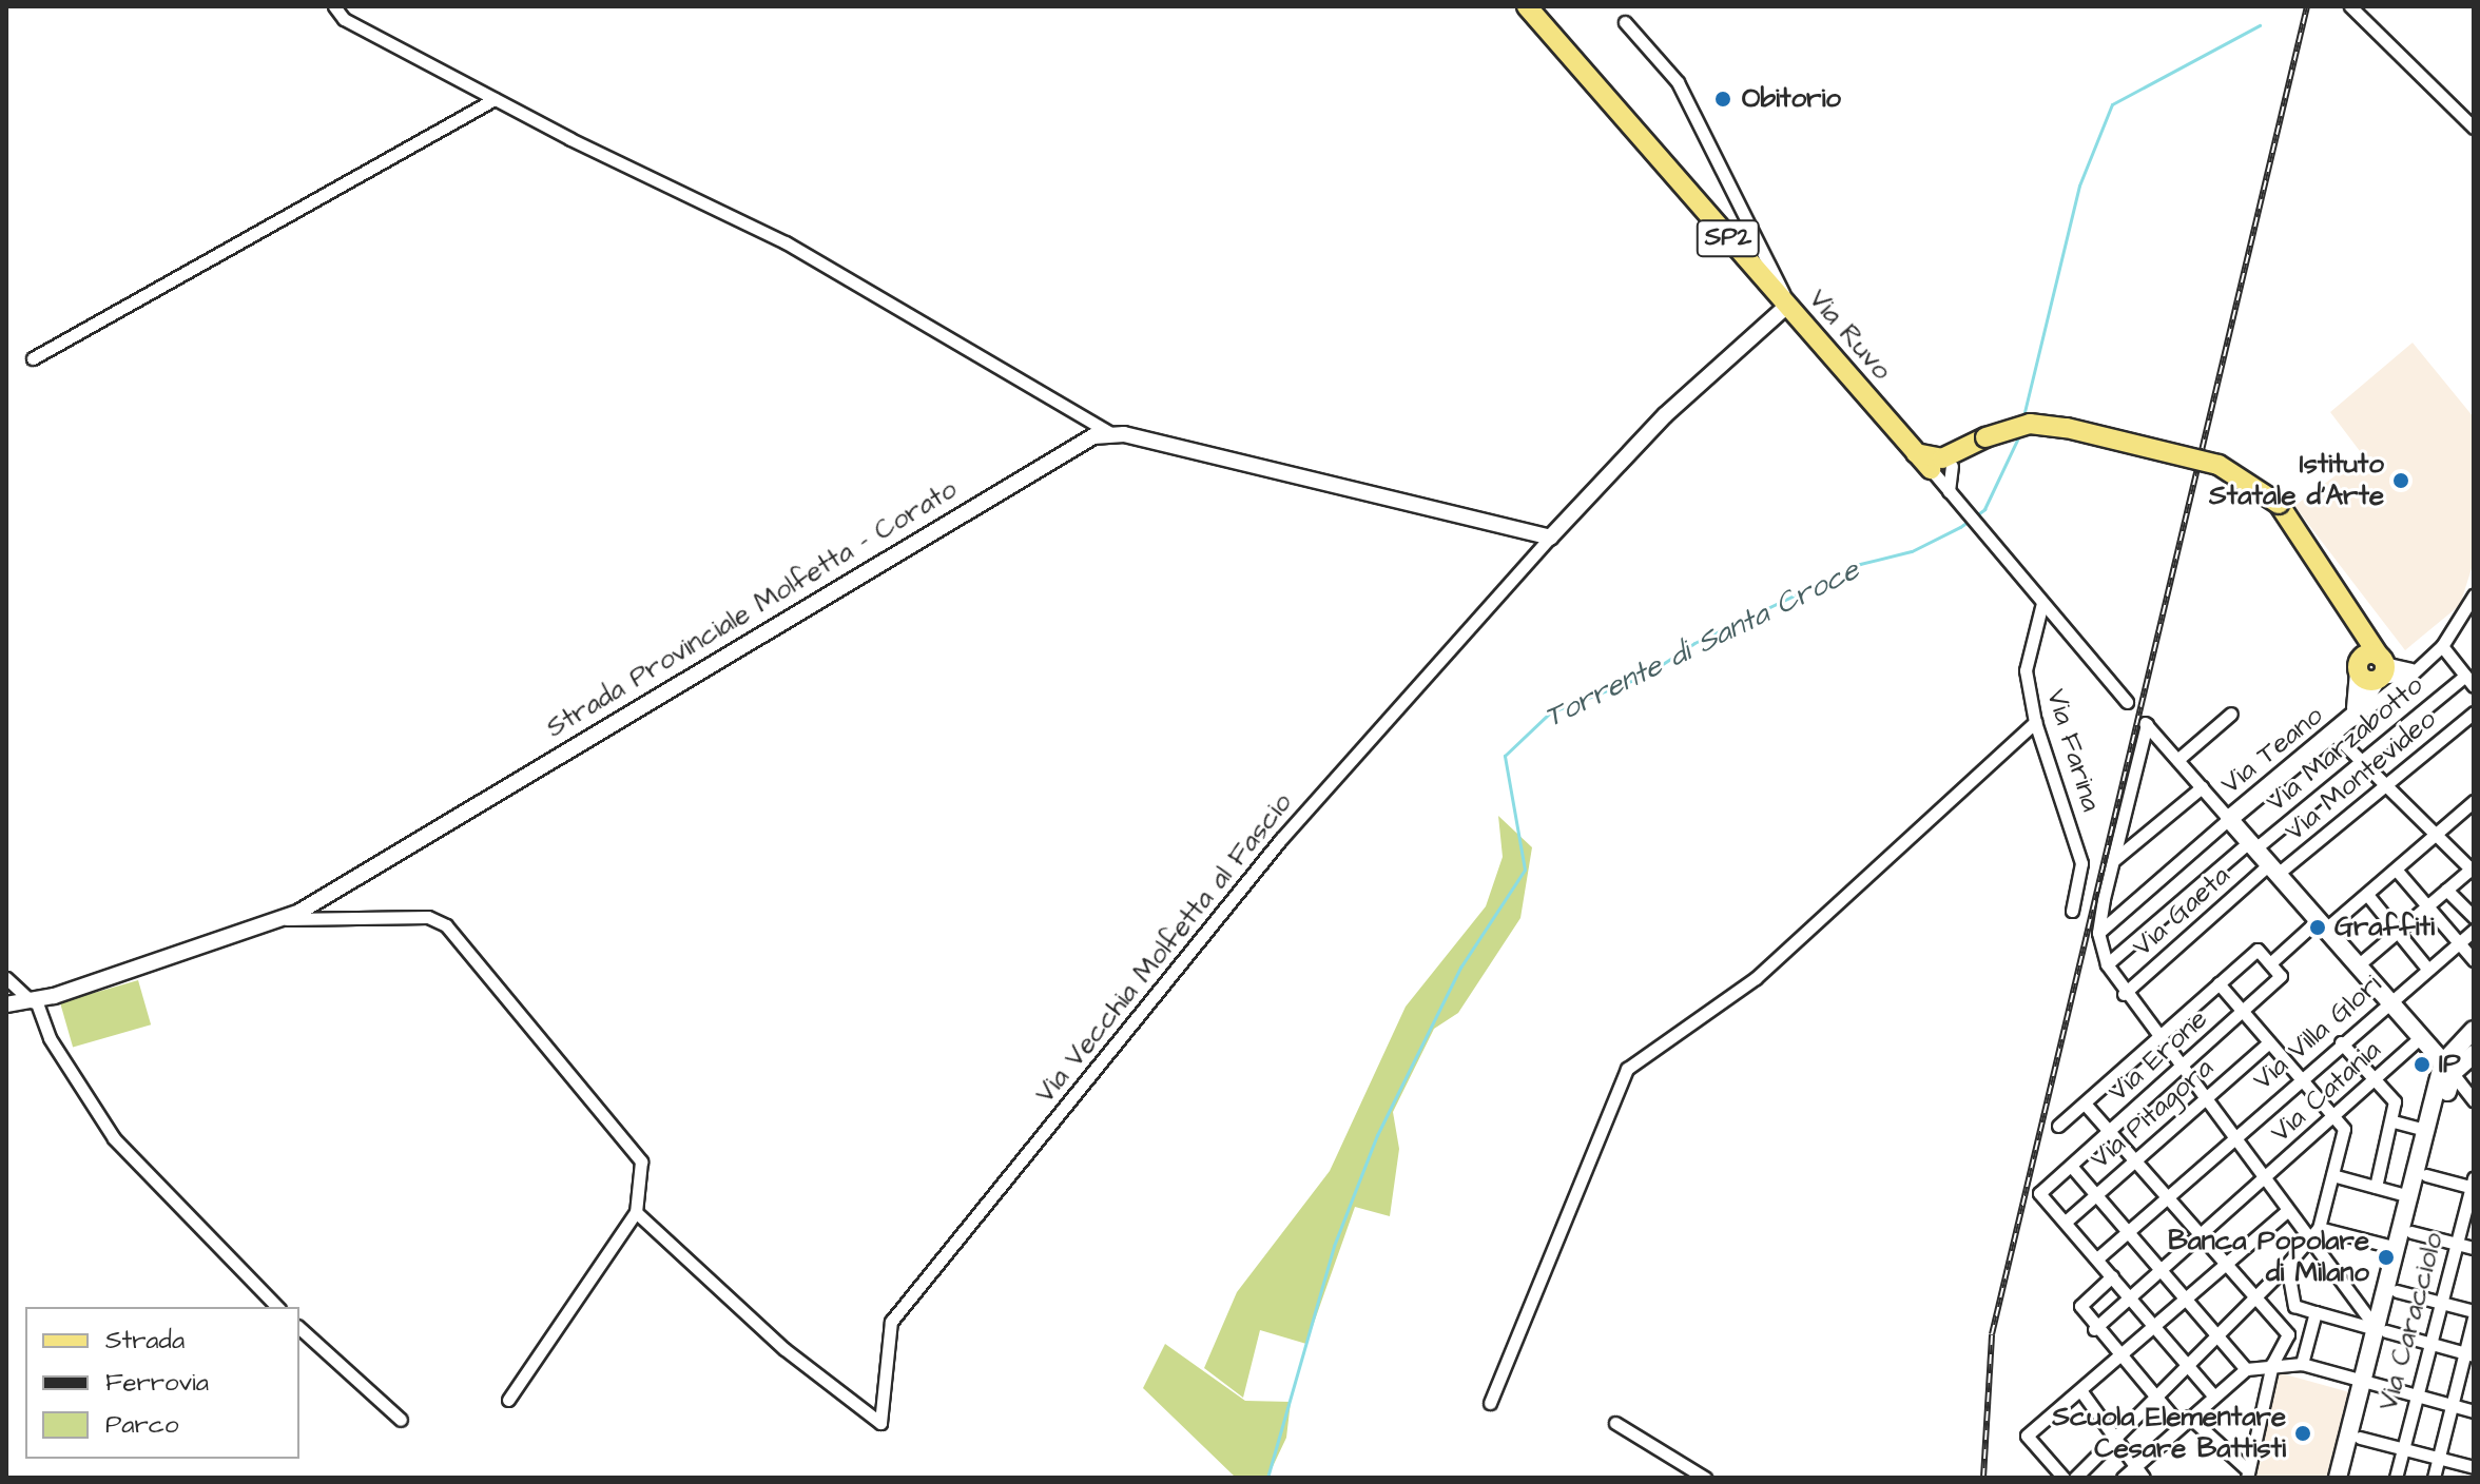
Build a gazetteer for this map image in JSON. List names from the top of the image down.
{
  "streets": {
    "main road": ["SP2", "Via Ruvo", "Via Teano"],
    "street": [
      "Strada Provinciale Molfetta - Corato",
      "Via Marzabotto",
      "Via Farina",
      "Via Montevideo",
      "Via Gaeta",
      "Via Vecchia Molfetta al Fascio",
      "Via Villa Glori",
      "Via Erone",
      "Via Catania",
      "Via Pitagora",
      "Via Caracciolo"
    ]
  },
  "crossings": [
    ["Via Ruvo", "Via Farina"],
    ["Via Montevideo", "Via Gaeta"],
    ["Via Erone", "Via Pitagora"]
  ],
  "water": ["Torrente di Santa Croce"],
  "places": [
    "Obitorio",
    "Istituto Statale d'Arte",
    "Graffiti",
    "IP",
    "Banca Popolare di Milano",
    "Scuola Elementare Cesare Battisti"
  ],
  "legend": ["Strada", "Ferrovia", "Parco"]
}
